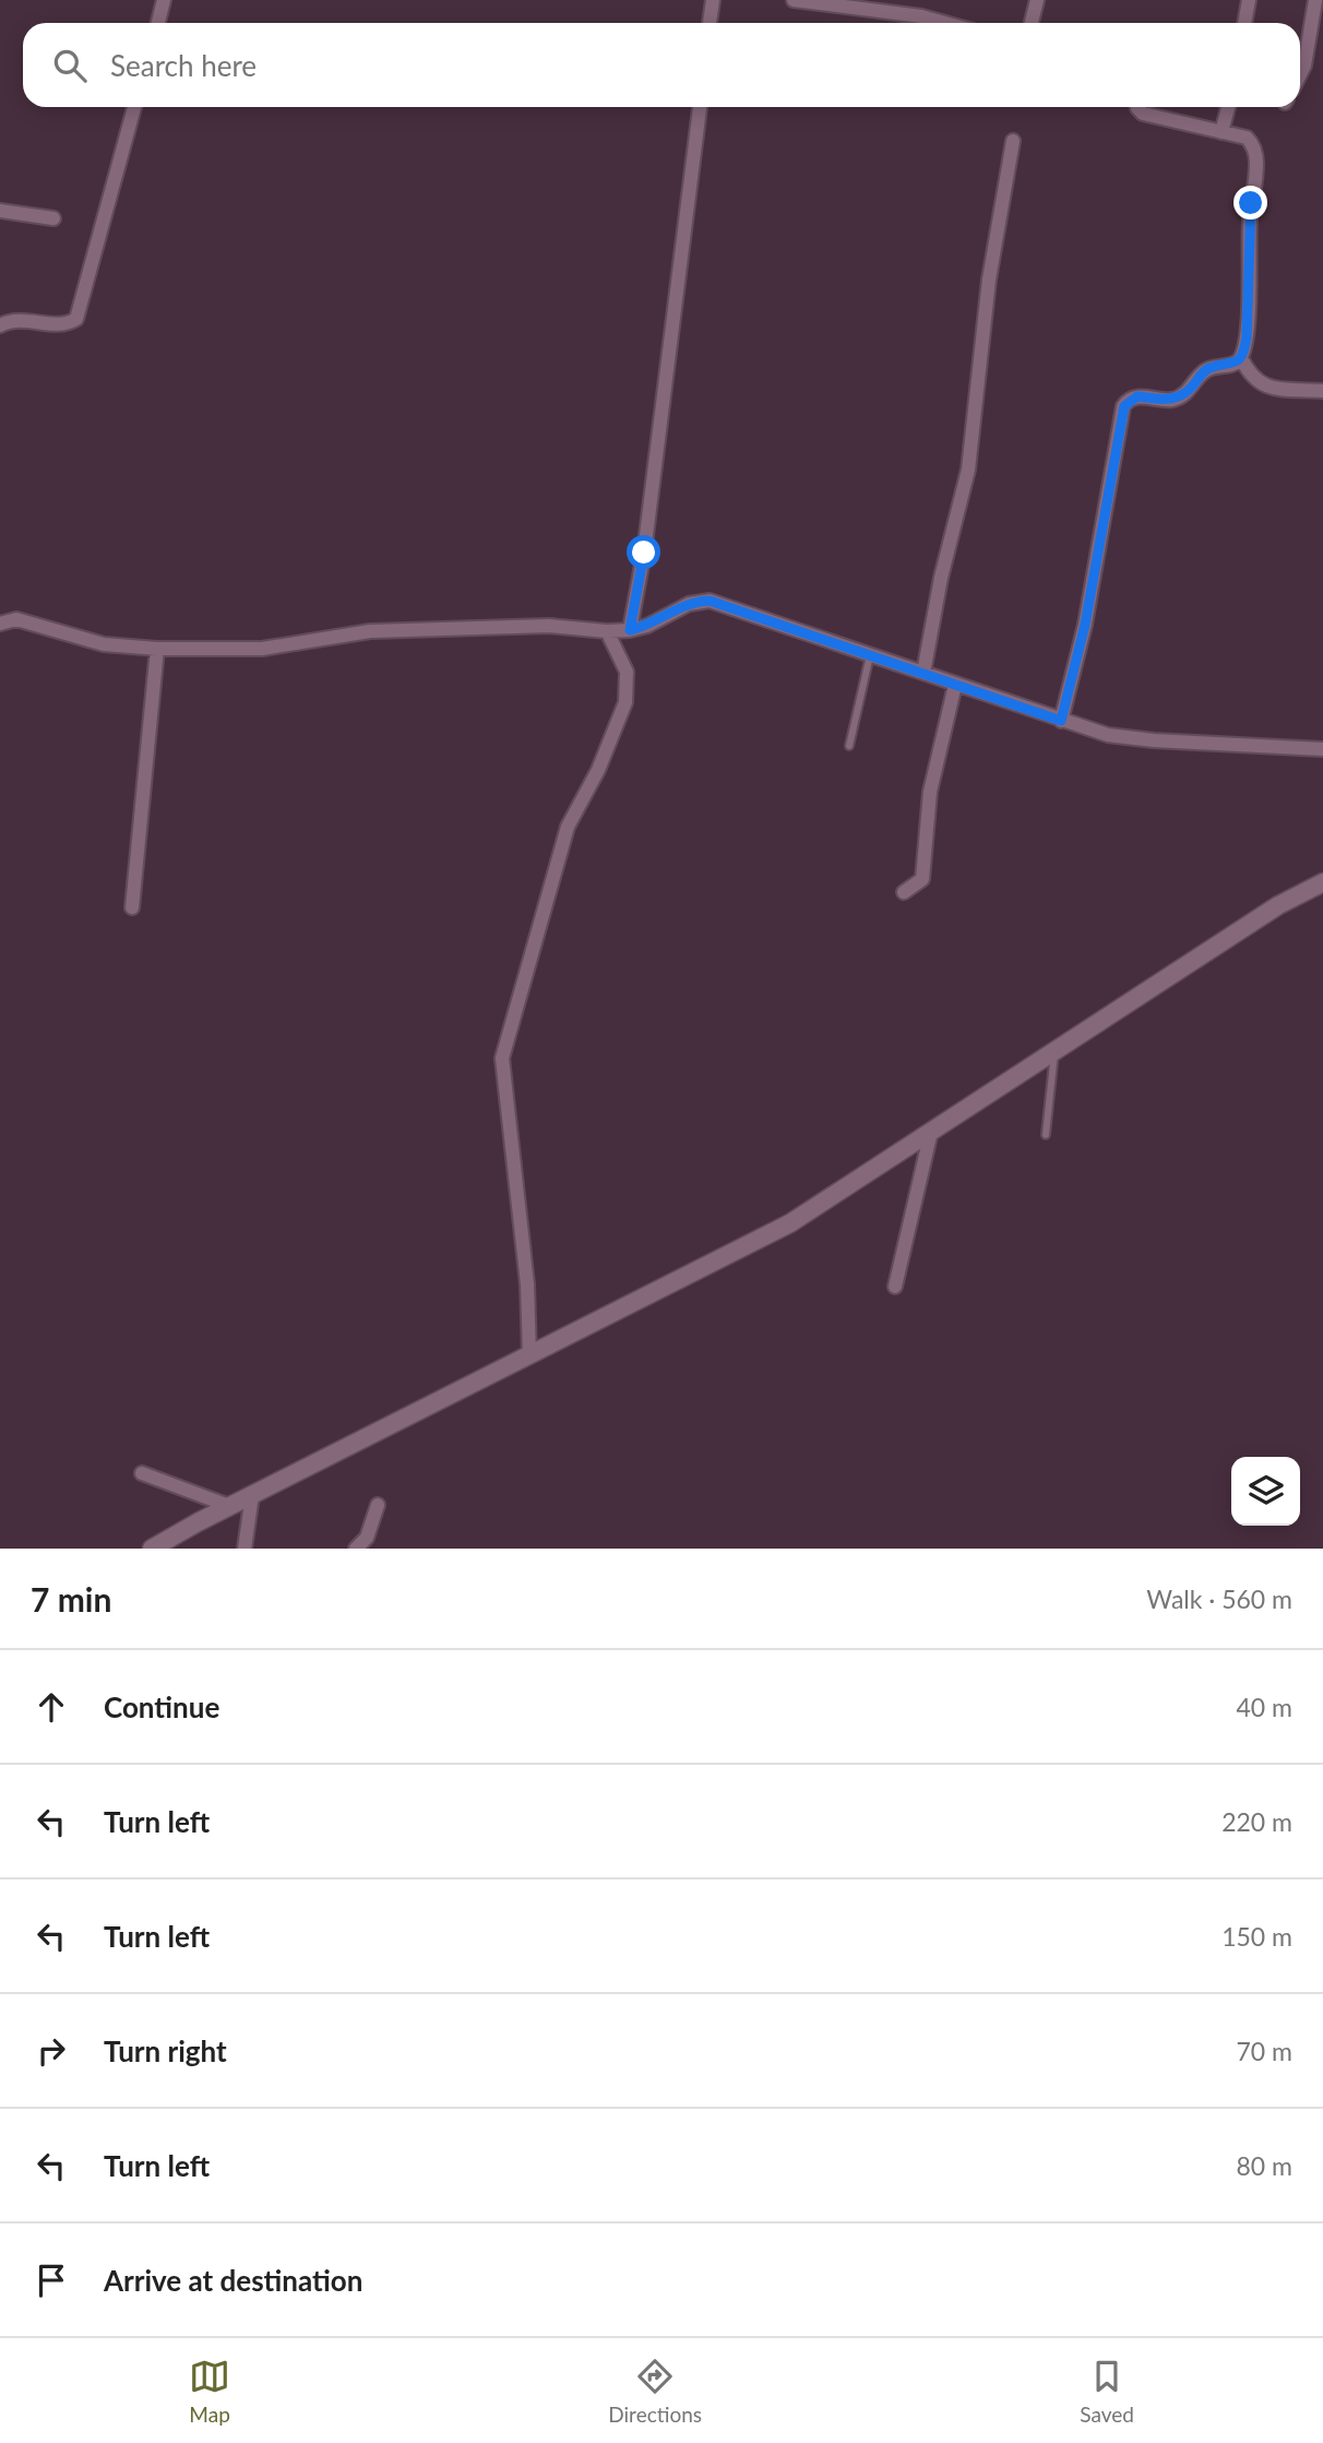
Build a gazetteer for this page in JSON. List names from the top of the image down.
{
  "page": {
    "search": "Search here",
    "heading": ["7 min", "Walk · 560 m"],
    "list": [
      ["Continue", "40 m"],
      ["Turn left", "220 m"],
      ["Turn left", "150 m"],
      ["Turn right", "70 m"],
      ["Turn left", "80 m"],
      "Arrive at destination"
    ],
    "nav": ["Map", "Directions", "Saved"]
  }
}
